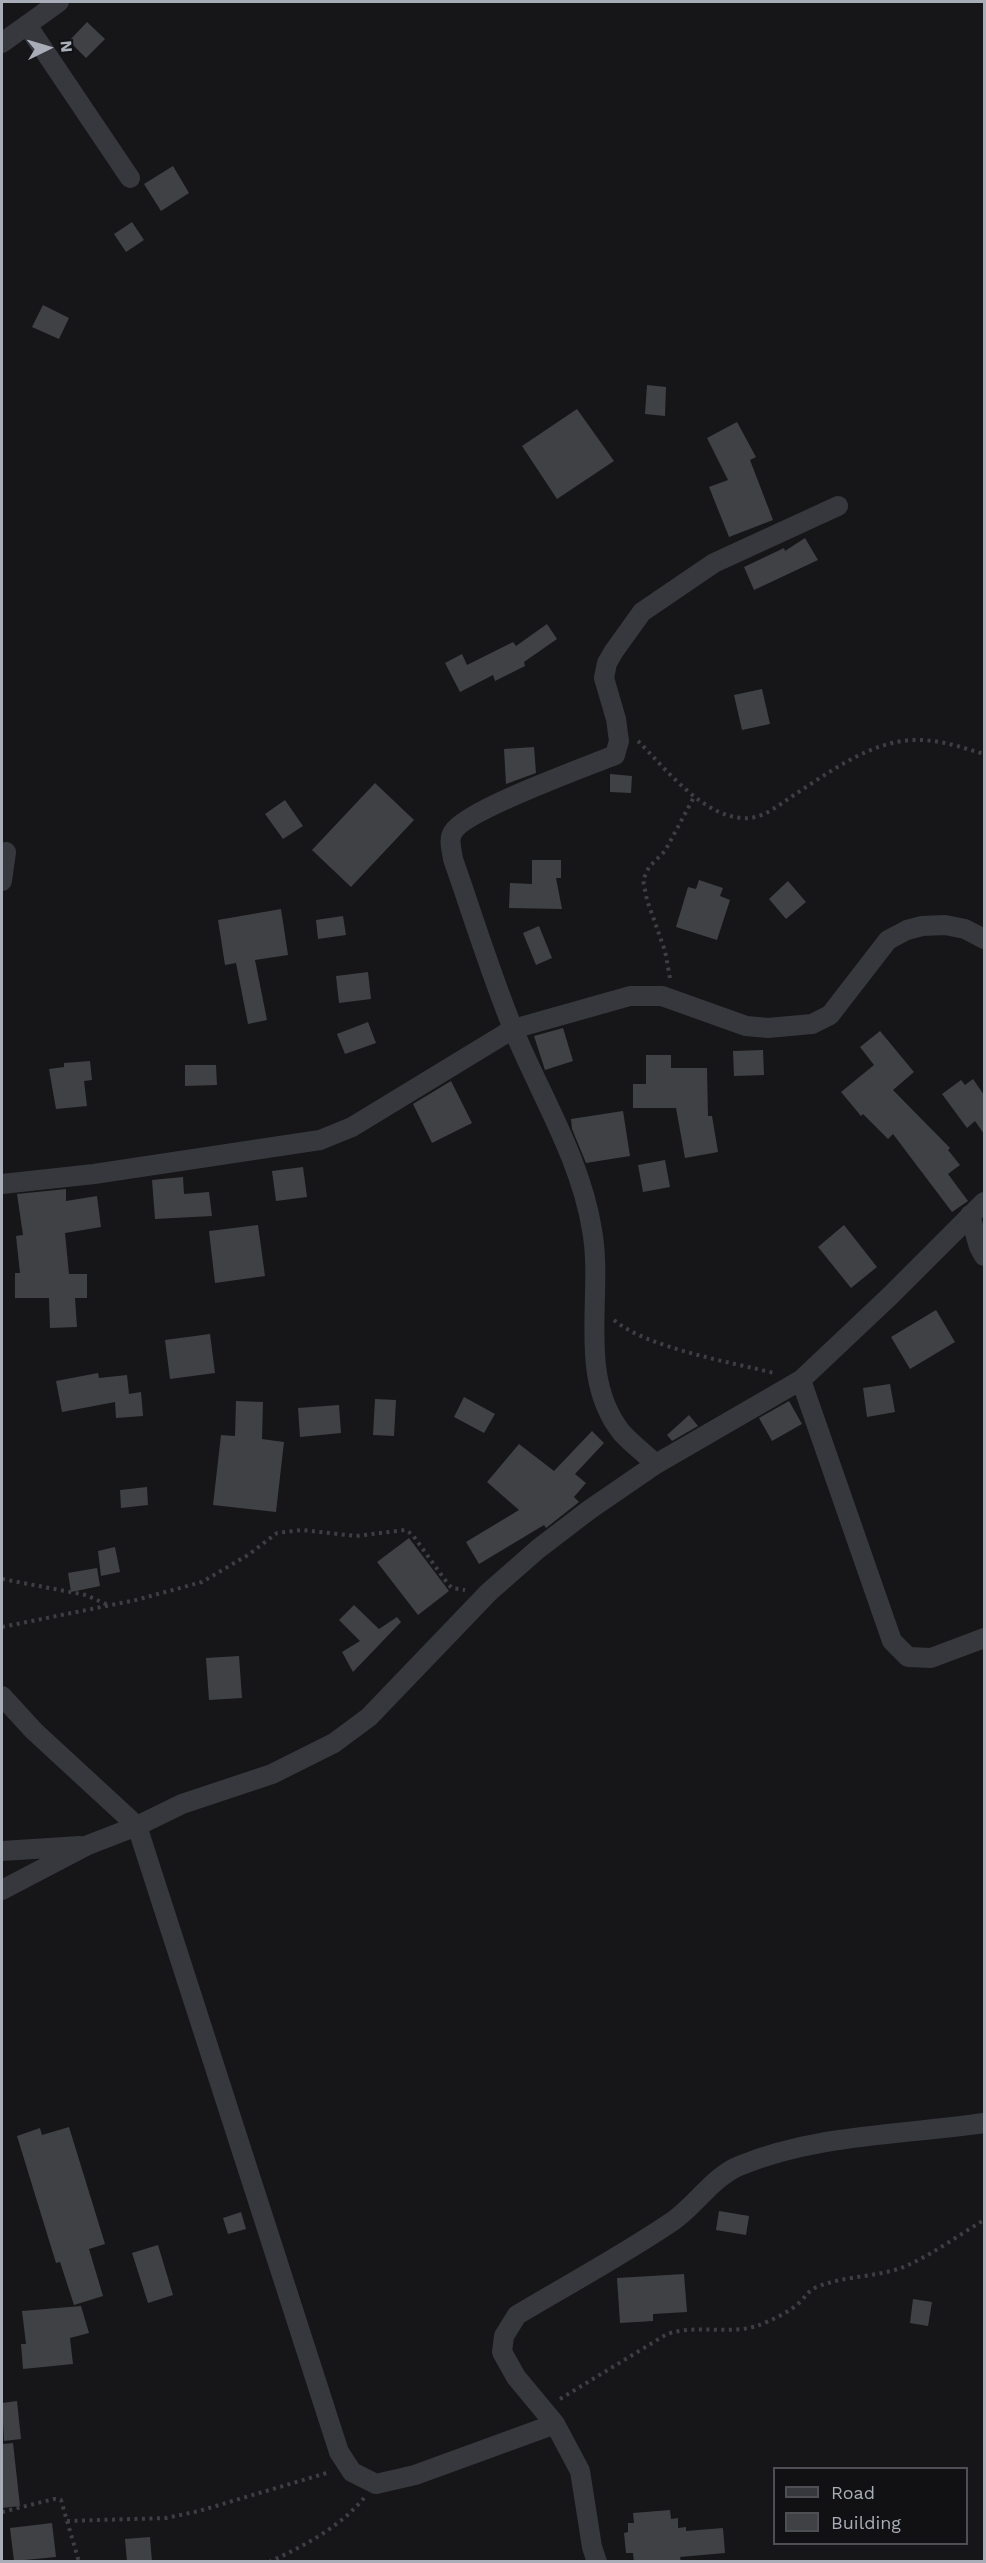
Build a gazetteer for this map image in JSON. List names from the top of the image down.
{
  "legend": ["Road", "Building"],
  "north": "right"
}
